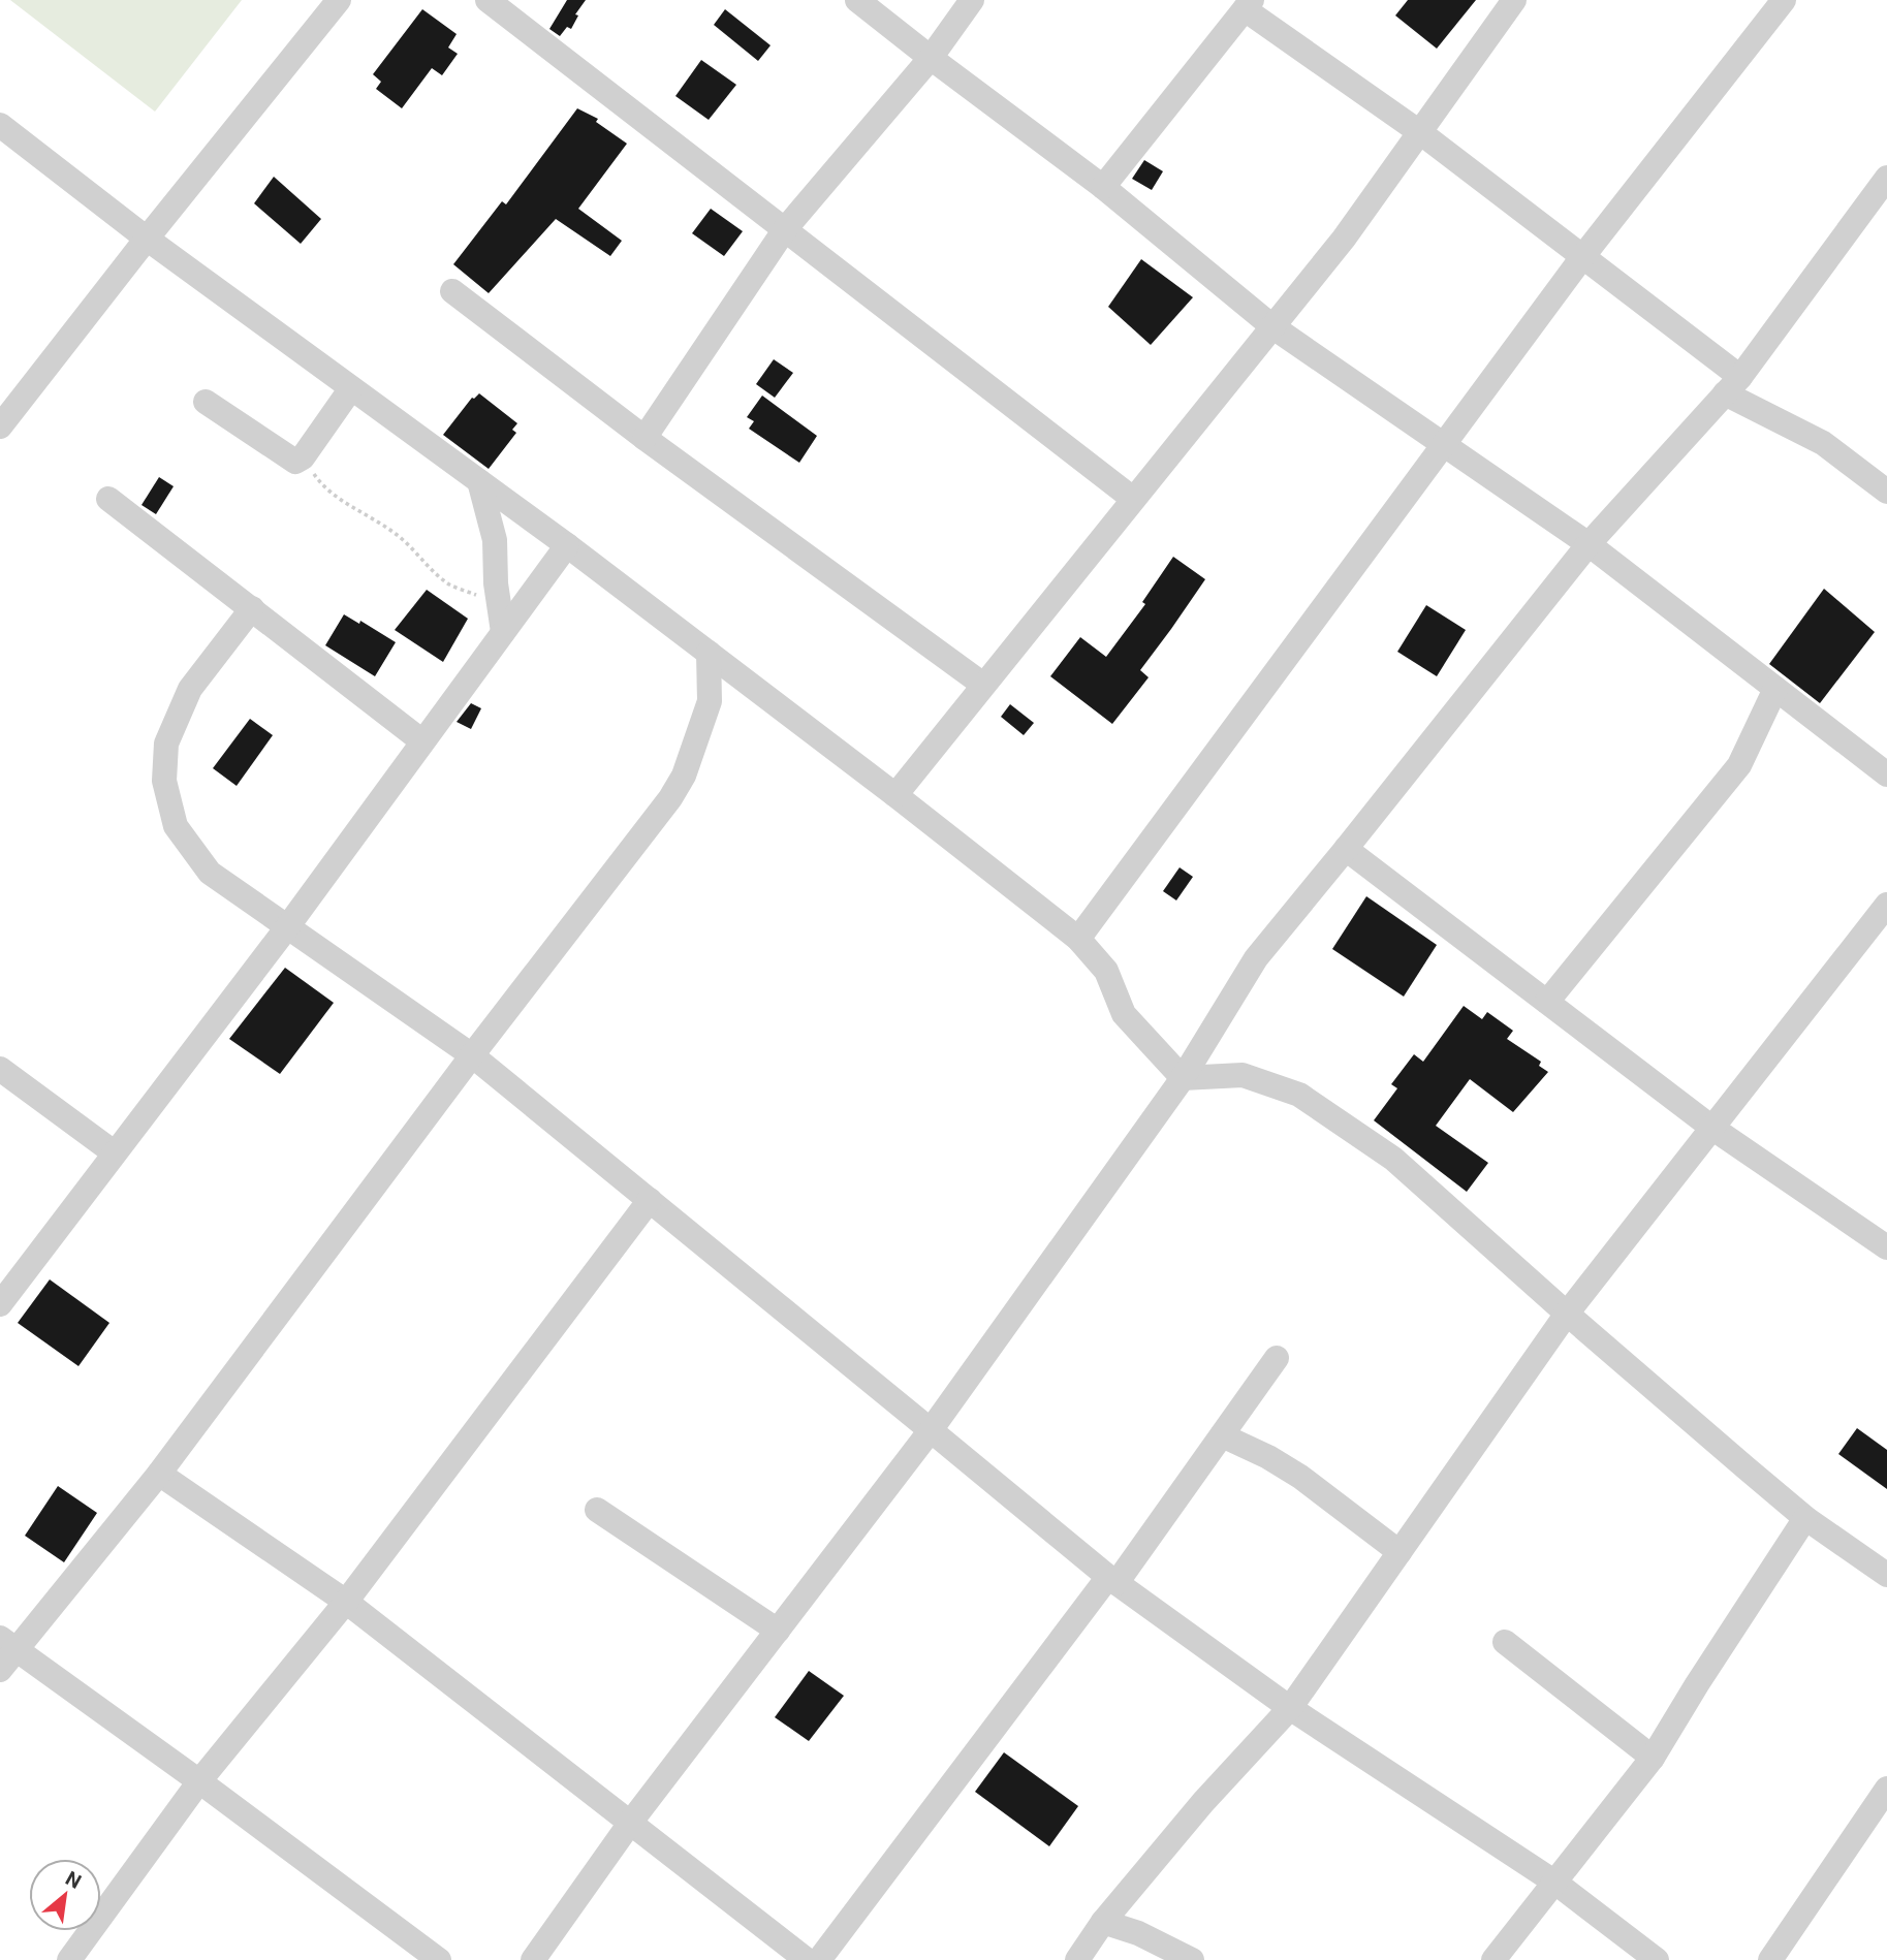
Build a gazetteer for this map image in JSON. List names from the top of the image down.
{
  "north": "top right"
}
